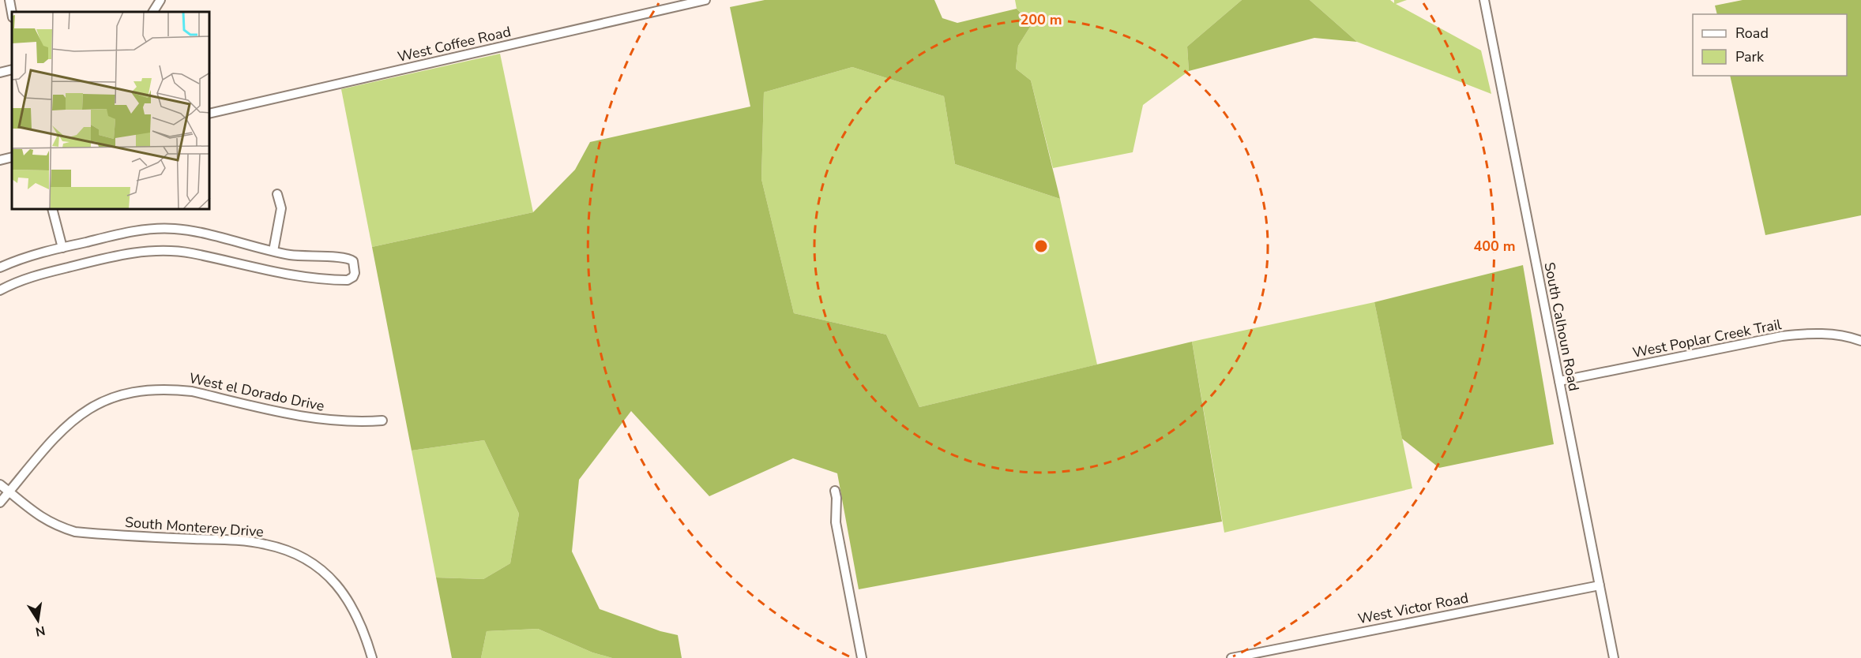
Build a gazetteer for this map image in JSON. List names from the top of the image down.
{
  "streets": {
    "street": [
      "West Coffee Road",
      "South Calhoun Road",
      "West Poplar Creek Trail",
      "West el Dorado Drive",
      "South Monterey Drive",
      "West Victor Road"
    ]
  },
  "crossings": [
    ["South Calhoun Road", "West Poplar Creek Trail"],
    ["South Calhoun Road", "West Victor Road"],
    ["West el Dorado Drive", "South Monterey Drive"]
  ],
  "legend": ["Road", "Park"],
  "north": "bottom",
  "rings": ["200 m", "400 m"]
}
